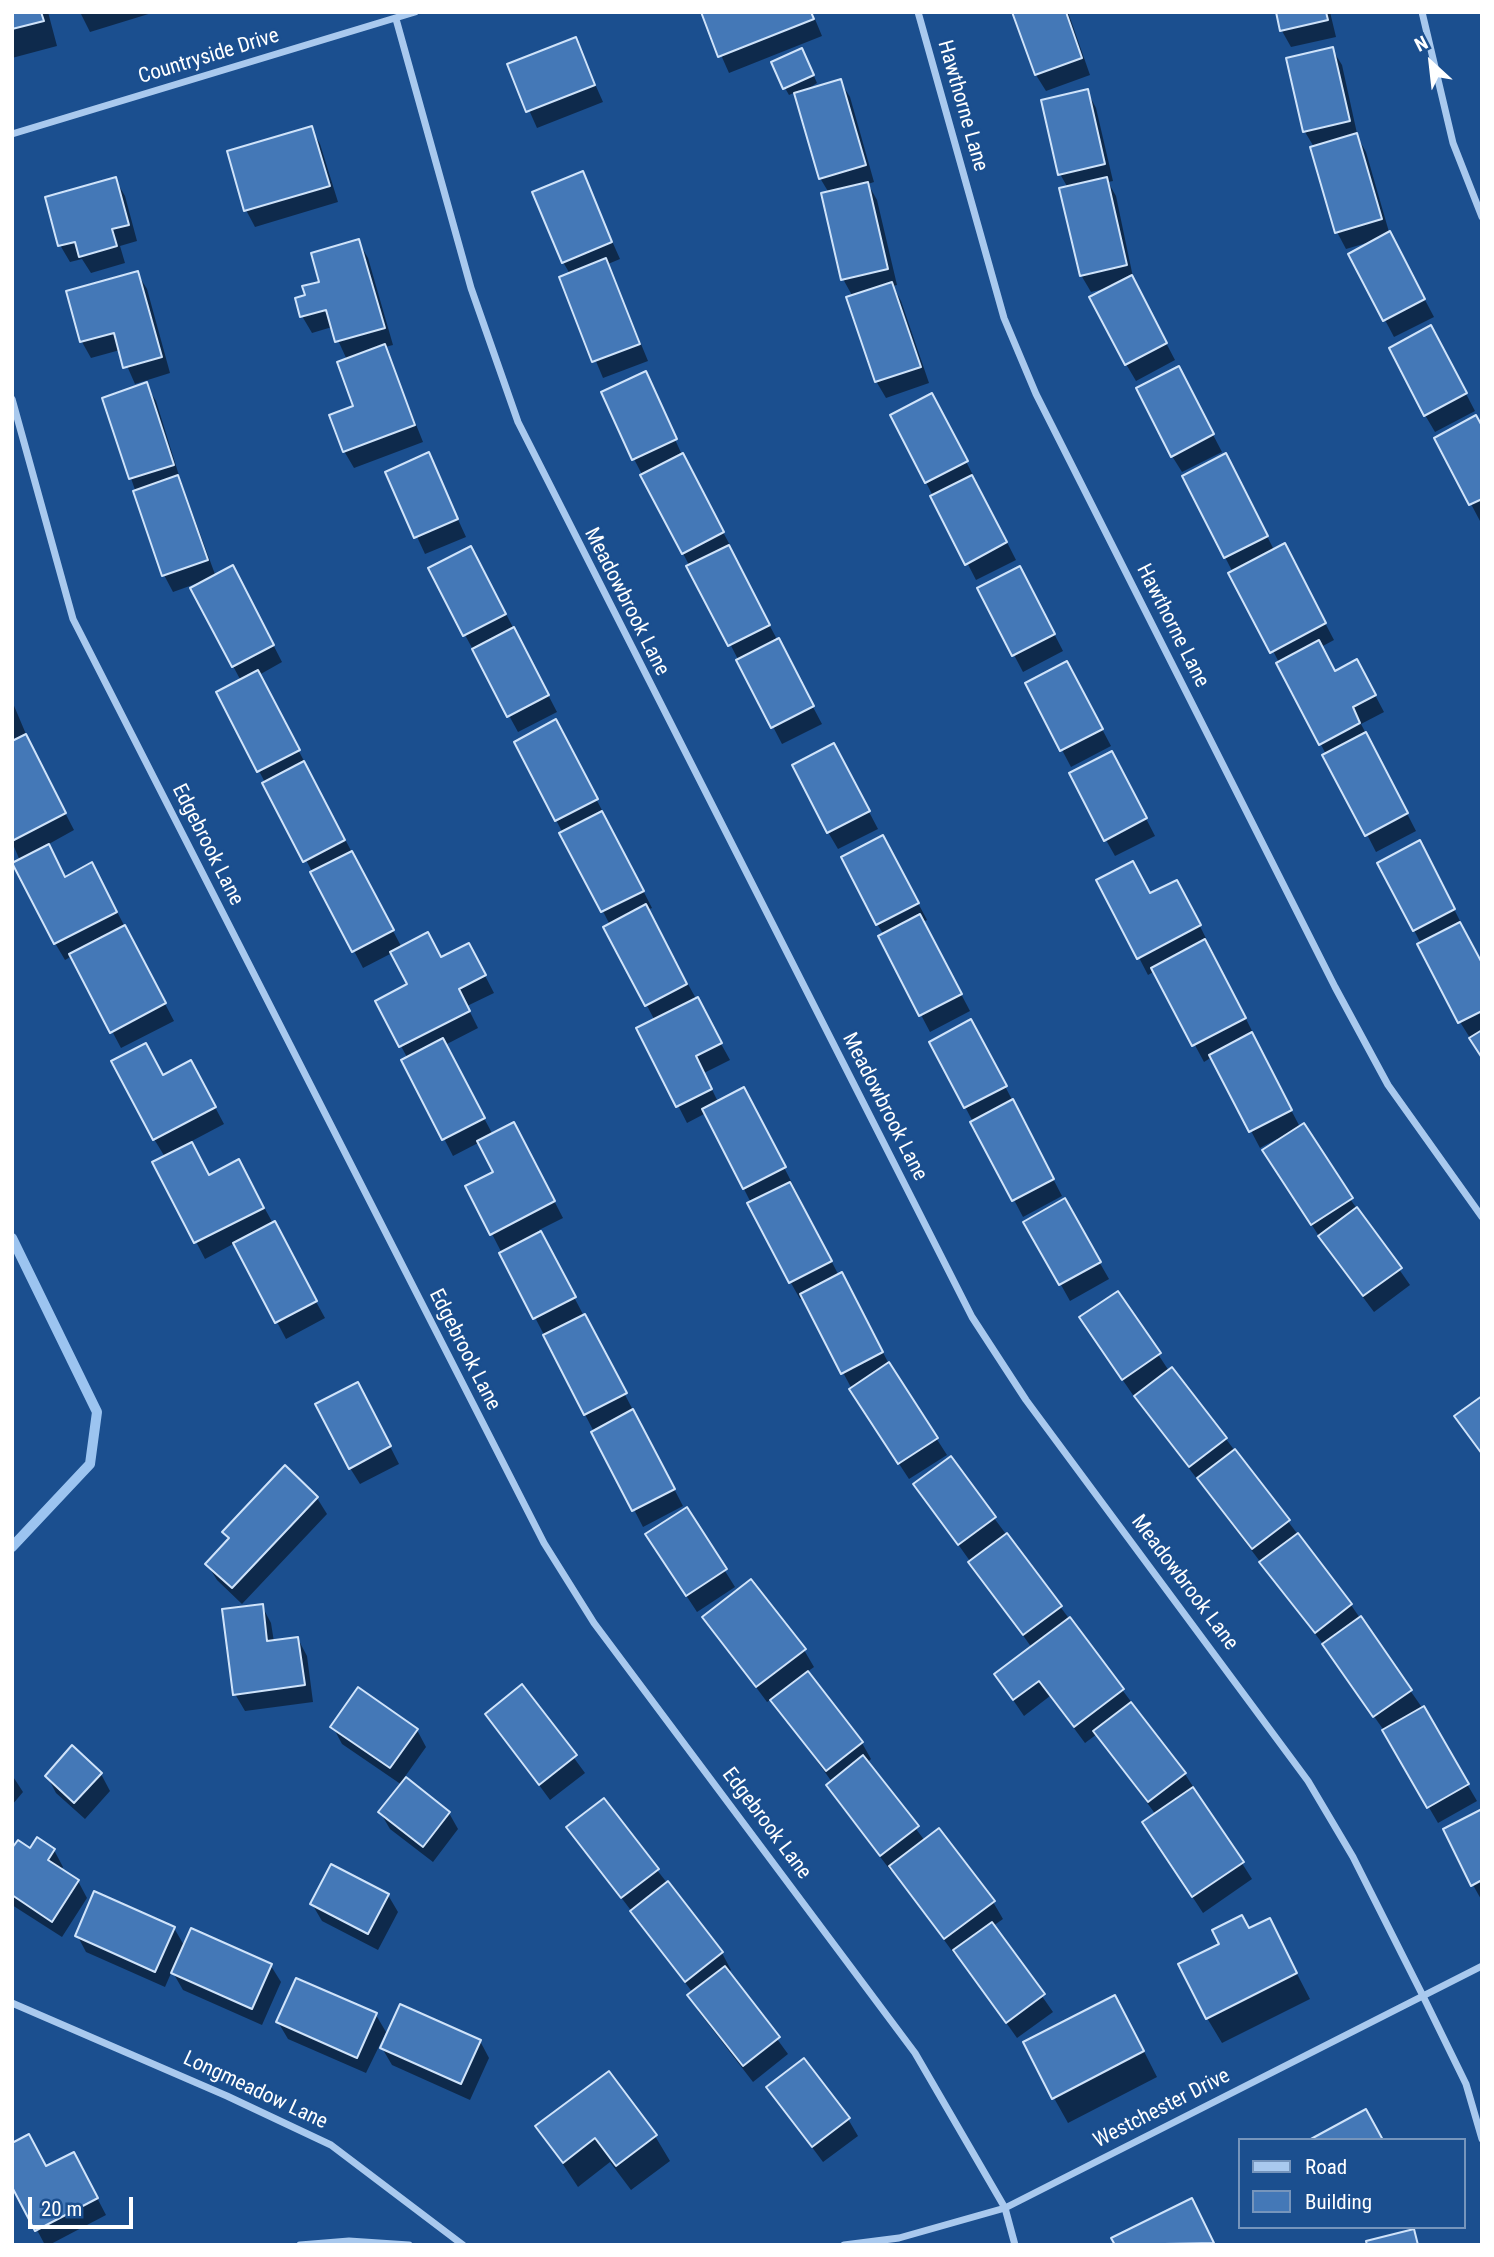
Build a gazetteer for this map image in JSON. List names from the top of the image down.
{
  "streets": {
    "street": [
      "Countryside Drive",
      "Hawthorne Lane",
      "Meadowbrook Lane",
      "Edgebrook Lane",
      "Longmeadow Lane",
      "Westchester Drive"
    ]
  },
  "crossings": [
    ["Countryside Drive", "Meadowbrook Lane"],
    ["Meadowbrook Lane", "Westchester Drive"],
    ["Edgebrook Lane", "Westchester Drive"]
  ],
  "legend": ["Road", "Building"],
  "scale_bar": "20 m",
  "north": "top left"
}
